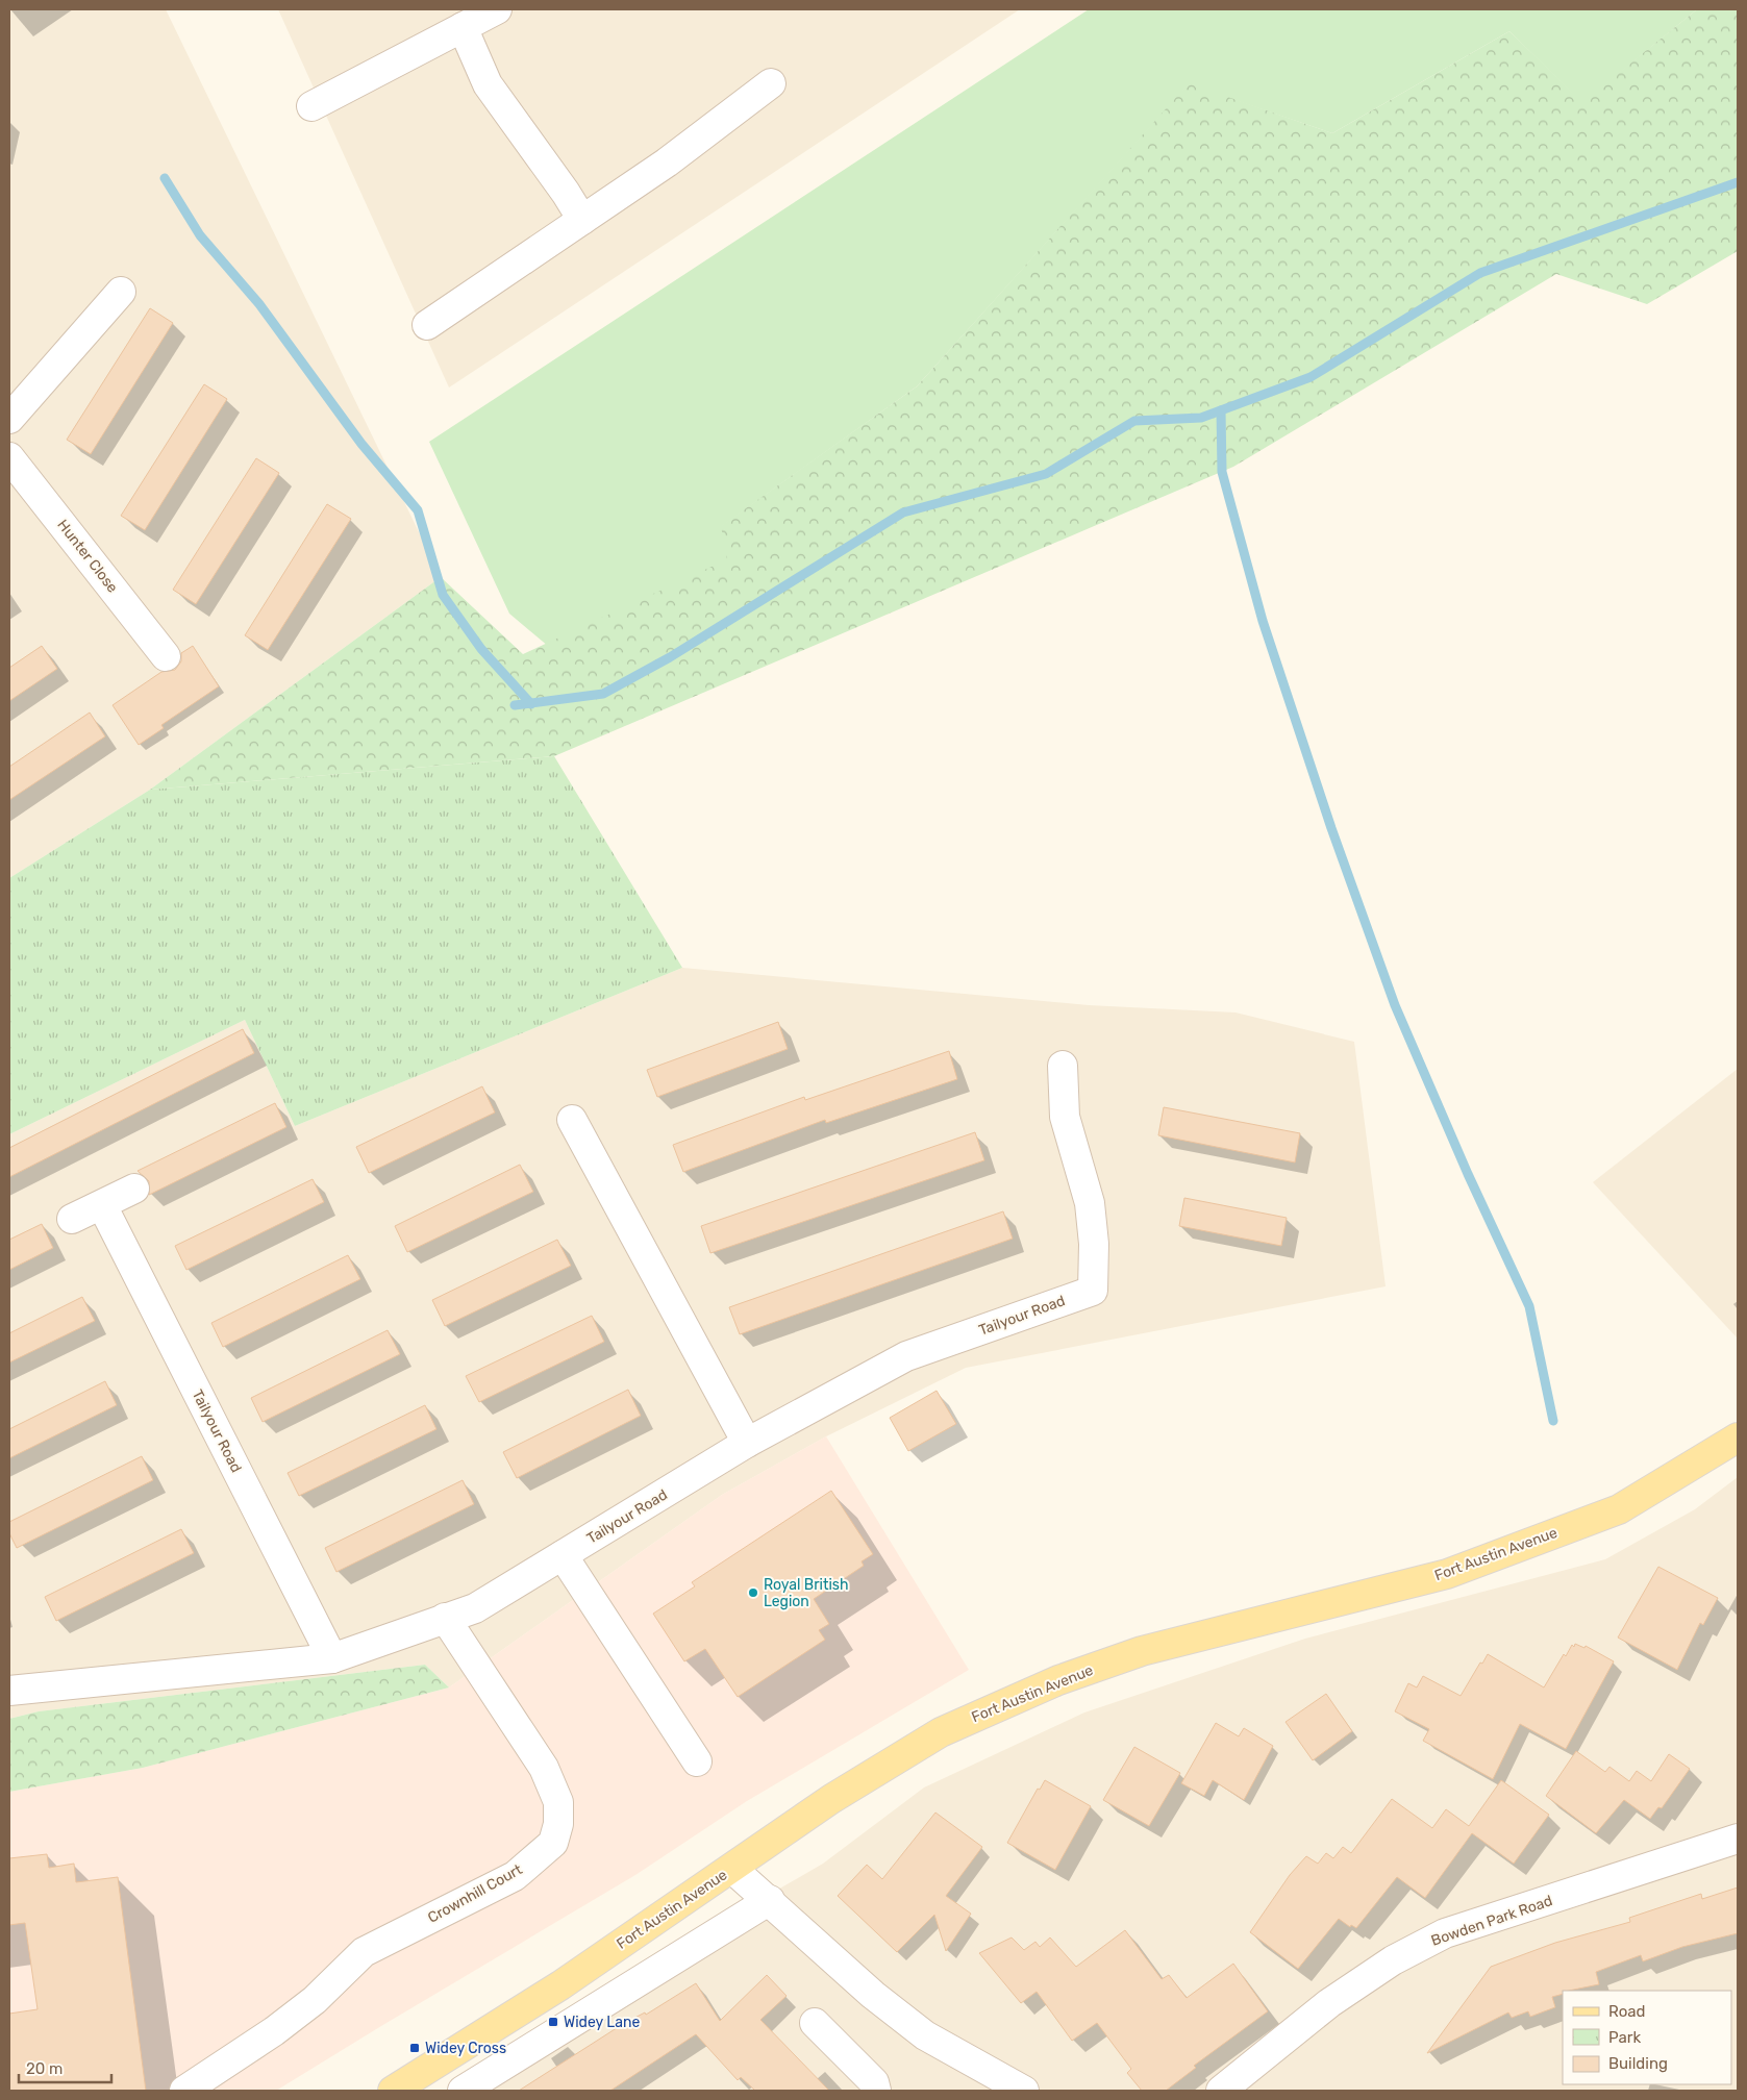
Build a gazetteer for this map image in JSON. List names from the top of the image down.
{
  "streets": {
    "main road": ["Fort Austin Avenue"],
    "street": [
      "Hunter Close",
      "Tailyour Road",
      "Crownhill Court",
      "Bowden Park Road"
    ]
  },
  "crossings": [
    ["Tailyour Road", "Crownhill Court"]
  ],
  "places": {
    "other": ["Royal British Legion"],
    "transit": ["Widey Lane", "Widey Cross"]
  },
  "legend": ["Road", "Park", "Building"],
  "scale_bar": "20 m"
}
